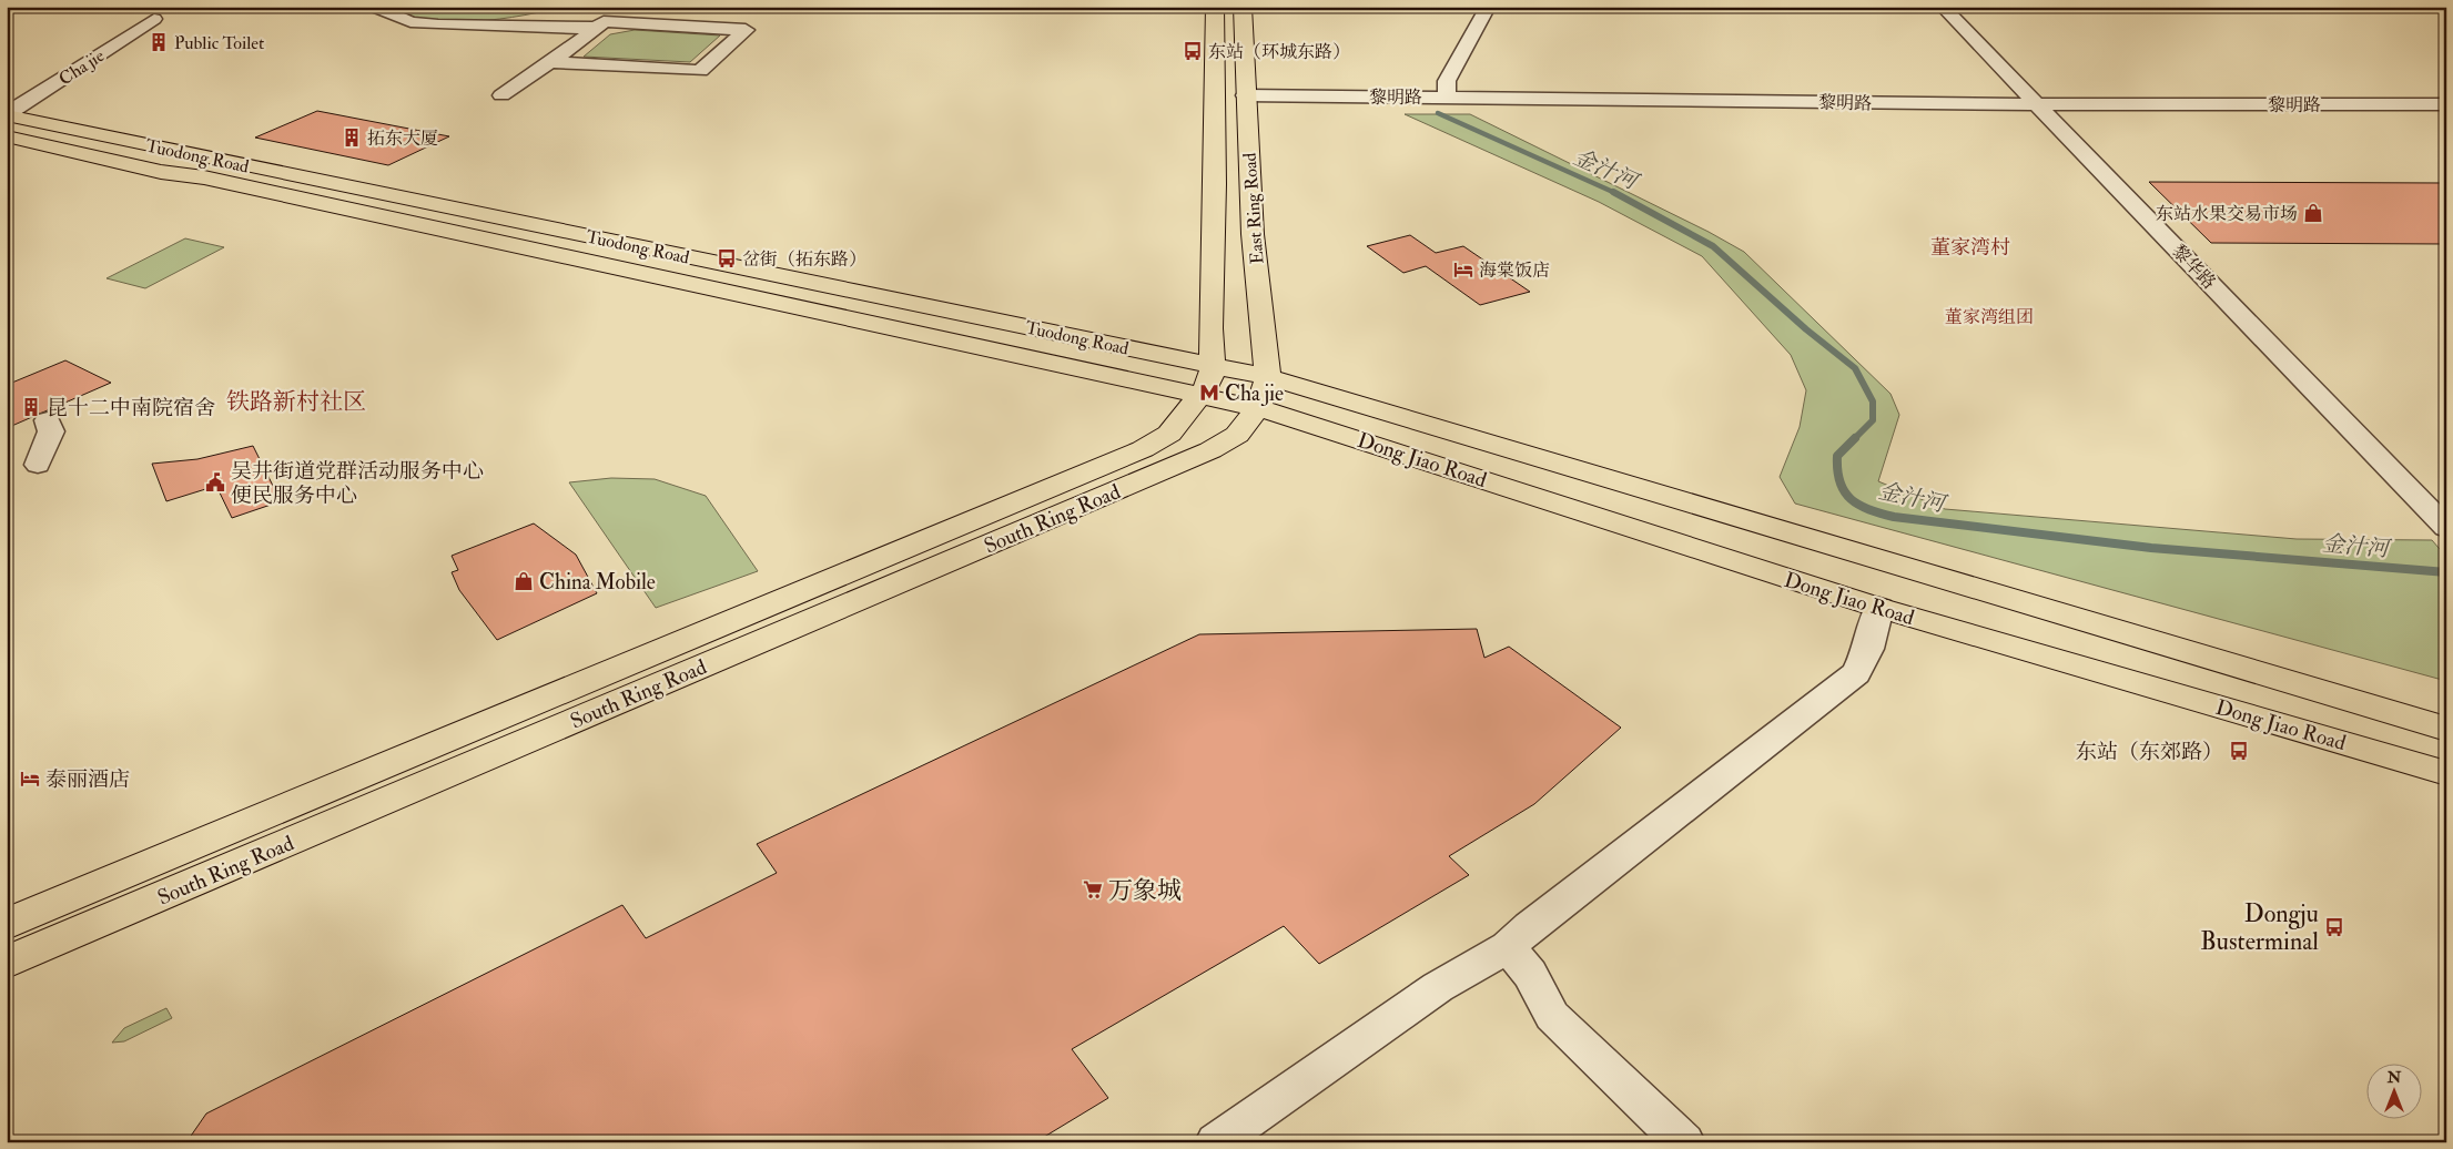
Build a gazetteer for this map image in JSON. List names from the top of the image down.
{
  "streets": {
    "main road": [
      "Tuodong Road",
      "East Ring Road",
      "Dong Jiao Road",
      "South Ring Road"
    ],
    "street": ["Cha jie", "黎明路", "黎华路"]
  },
  "crossings": [
    ["Cha jie", "Tuodong Road"],
    ["黎明路", "East Ring Road"],
    ["黎明路", "黎华路"],
    ["Tuodong Road", "East Ring Road"],
    ["Tuodong Road", "Dong Jiao Road"],
    ["Tuodong Road", "South Ring Road"],
    ["East Ring Road", "Dong Jiao Road"],
    ["East Ring Road", "South Ring Road"],
    ["Dong Jiao Road", "South Ring Road"]
  ],
  "districts": ["董家湾村", "董家湾组团", "铁路新村社区"],
  "water": ["金汁河"],
  "places": {
    "building": ["Public Toilet", "拓东大厦", "昆十二中南院宿舍"],
    "bus stop": [
      "东站（环城东路）",
      "岔街（拓东路）",
      "东站（东郊路）",
      "Dongju Busterminal"
    ],
    "shop": ["东站水果交易市场", "China Mobile"],
    "hotel": ["海棠饭店", "泰丽酒店"],
    "metro station": ["Cha jie"],
    "public building": ["吴井街道党群活动服务中心 便民服务中心"],
    "supermarket": ["万象城"]
  },
  "north": "top"
}
